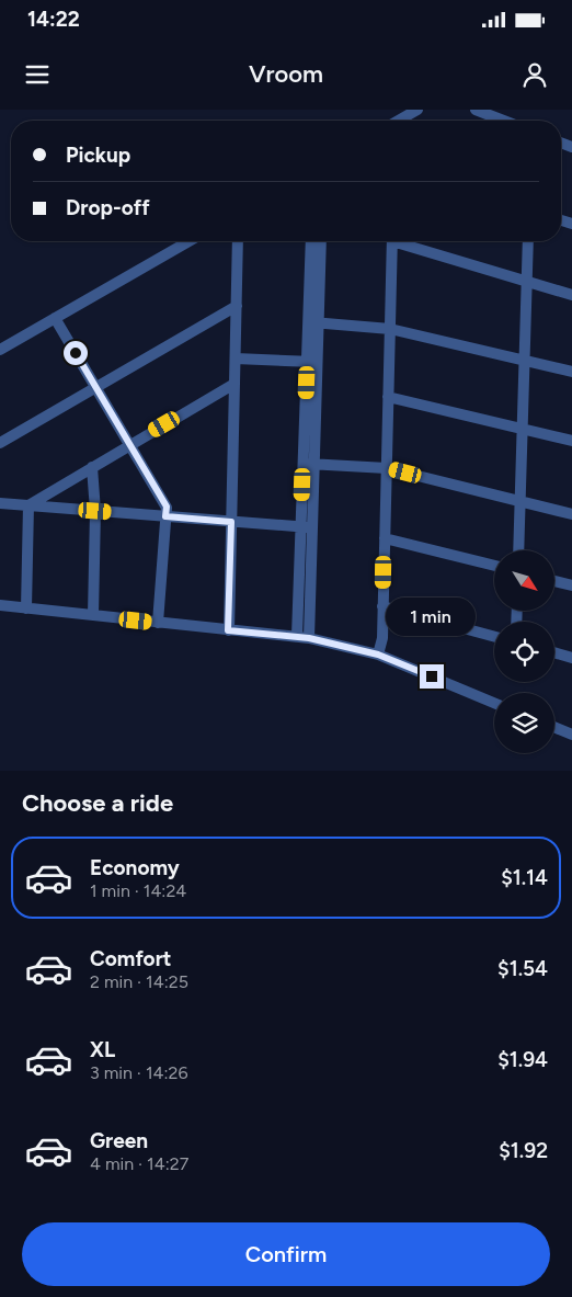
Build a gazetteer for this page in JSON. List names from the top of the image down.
{
  "north": "bottom right",
  "page": {
    "status": "14:22",
    "header": "Vroom",
    "banner": ["Pickup", "Drop-off"],
    "bubble": "1 min",
    "heading": "Choose a ride",
    "list": [
      {
        "name": "Economy",
        "note": "1 min · 14:24",
        "value": "$1.14"
      },
      {
        "name": "Comfort",
        "note": "2 min · 14:25",
        "value": "$1.54"
      },
      {
        "name": "XL",
        "note": "3 min · 14:26",
        "value": "$1.94"
      },
      {
        "name": "Green",
        "note": "4 min · 14:27",
        "value": "$1.92"
      }
    ],
    "buttons": "Confirm"
  }
}
